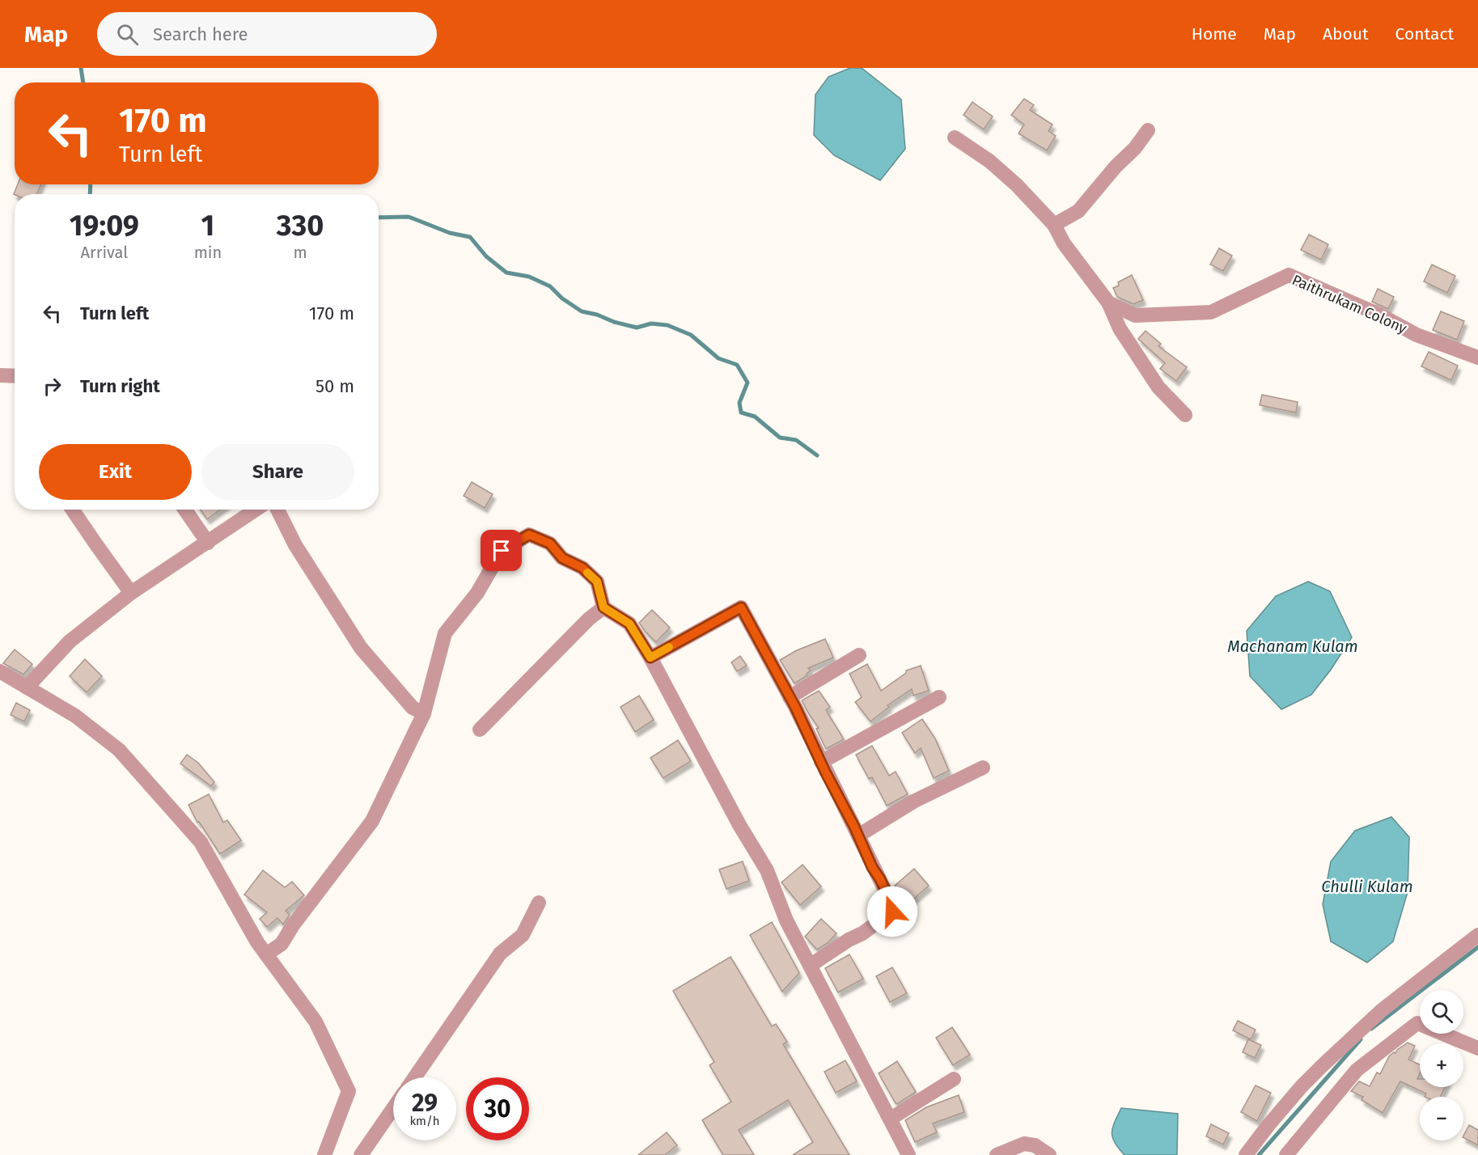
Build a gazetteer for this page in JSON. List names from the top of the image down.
{
  "streets": {
    "street": ["Paithrukam Colony"]
  },
  "water": ["Machanam Kulam", "Chulli Kulam"],
  "page": {
    "header": "Map",
    "search": "Search here",
    "nav": [
      "Home",
      "Map",
      "About",
      "Contact"
    ],
    "turn": ["170 m", "Turn left"],
    "eta": [
      "19:09",
      "Arrival",
      "1",
      "min",
      "330",
      "m"
    ],
    "list": [
      {
        "name": "Turn left",
        "value": "170 m"
      },
      {
        "name": "Turn right",
        "value": "50 m"
      }
    ],
    "buttons": ["Exit", "Share"],
    "map_buttons": ["+", "−"],
    "speed": "29 km/h",
    "limit": "30"
  }
}
